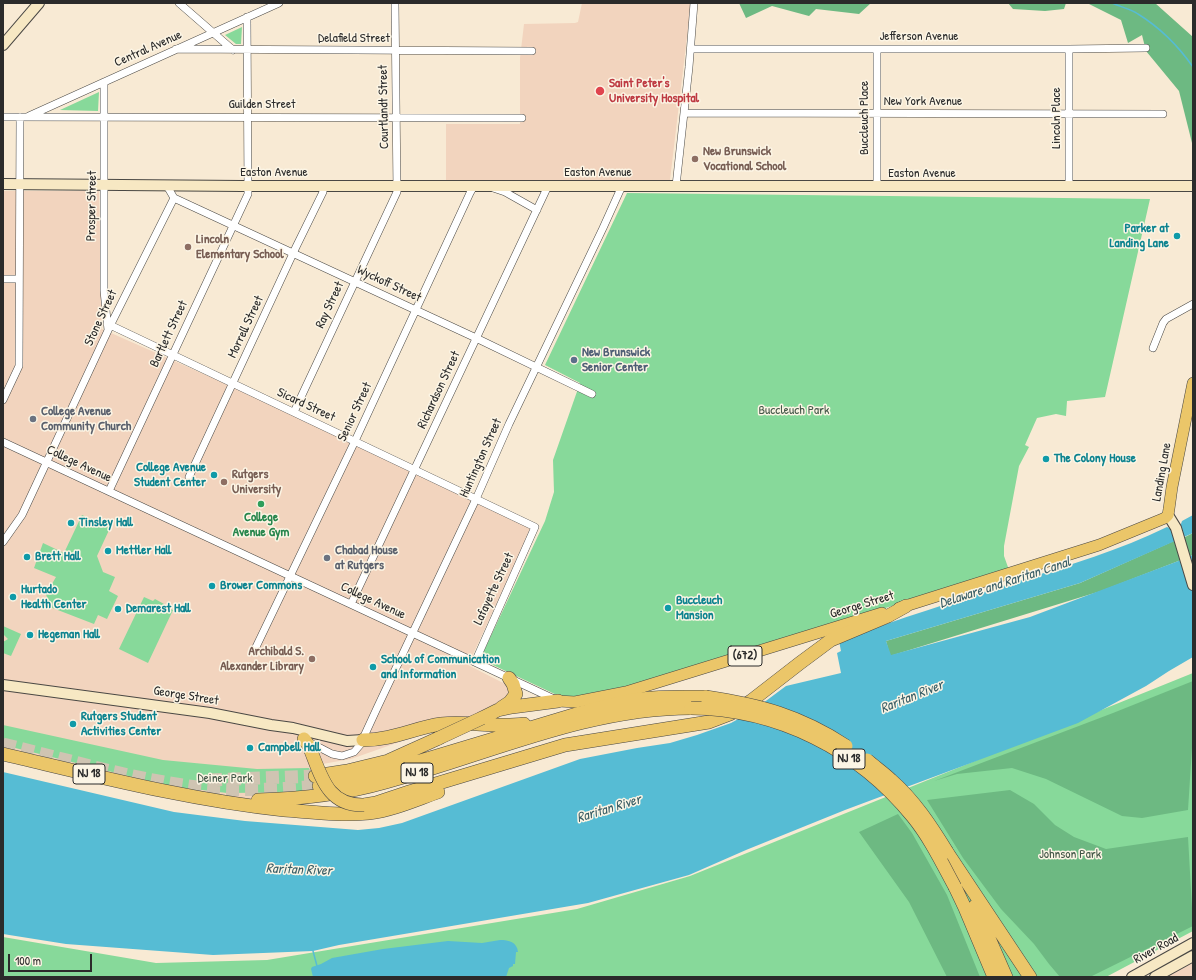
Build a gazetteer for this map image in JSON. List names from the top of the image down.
{
  "streets": {
    "highway": ["NJ 18"],
    "main road": ["Landing Lane", "George Street", "(672)"],
    "street": [
      "Jefferson Avenue",
      "Delafield Street",
      "Central Avenue",
      "New York Avenue",
      "Guilden Street",
      "Courtlandt Street",
      "Buccleuch Place",
      "Lincoln Place",
      "Easton Avenue",
      "Prosper Street",
      "Wyckoff Street",
      "Ray Street",
      "Stone Street",
      "Morrell Street",
      "Bartlett Street",
      "Richardson Street",
      "Sicard Street",
      "Senior Street",
      "Huntington Street",
      "College Avenue",
      "Lafayette Street",
      "River Road"
    ]
  },
  "crossings": [
    ["Jefferson Avenue", "Buccleuch Place"],
    ["Jefferson Avenue", "Lincoln Place"],
    ["Delafield Street", "Central Avenue"],
    ["Delafield Street", "Courtlandt Street"],
    ["Delafield Street", "Bartlett Street"],
    ["Central Avenue", "Guilden Street"],
    ["Central Avenue", "Prosper Street"],
    ["Central Avenue", "Bartlett Street"],
    ["New York Avenue", "Buccleuch Place"],
    ["New York Avenue", "Lincoln Place"],
    ["Guilden Street", "Courtlandt Street"],
    ["Guilden Street", "Prosper Street"],
    ["Guilden Street", "Bartlett Street"],
    ["Courtlandt Street", "Easton Avenue"],
    ["Courtlandt Street", "Ray Street"],
    ["Buccleuch Place", "Easton Avenue"],
    ["Lincoln Place", "Easton Avenue"],
    ["Easton Avenue", "Prosper Street"],
    ["Easton Avenue", "Ray Street"],
    ["Easton Avenue", "Morrell Street"],
    ["Easton Avenue", "Bartlett Street"],
    ["Easton Avenue", "Richardson Street"],
    ["Easton Avenue", "Senior Street"],
    ["Easton Avenue", "Huntington Street"],
    ["Prosper Street", "Stone Street"],
    ["Prosper Street", "Sicard Street"],
    ["Wyckoff Street", "Ray Street"],
    ["Wyckoff Street", "Stone Street"],
    ["Wyckoff Street", "Morrell Street"],
    ["Wyckoff Street", "Bartlett Street"],
    ["Wyckoff Street", "Richardson Street"],
    ["Wyckoff Street", "Senior Street"],
    ["Wyckoff Street", "Huntington Street"],
    ["Ray Street", "Sicard Street"],
    ["Stone Street", "Sicard Street"],
    ["Stone Street", "College Avenue"],
    ["Morrell Street", "Sicard Street"],
    ["Bartlett Street", "Sicard Street"],
    ["Bartlett Street", "College Avenue"],
    ["Richardson Street", "Sicard Street"],
    ["Richardson Street", "College Avenue"],
    ["Sicard Street", "Senior Street"],
    ["Sicard Street", "Huntington Street"],
    ["Sicard Street", "Lafayette Street"],
    ["Senior Street", "College Avenue"],
    ["Huntington Street", "College Avenue"],
    ["Huntington Street", "George Street"],
    ["College Avenue", "Lafayette Street"],
    ["College Avenue", "George Street"],
    ["Landing Lane", "George Street"]
  ],
  "water": ["Delaware and Raritan Canal", "Raritan River"],
  "parks": ["Buccleuch Park", "Deiner Park", "Johnson Park"],
  "places": [
    "Saint Peter's University Hospital",
    "New Brunswick Vocational School",
    "Parker at Landing Lane",
    "Lincoln Elementary School",
    "New Brunswick Senior Center",
    "College Avenue Community Church",
    "The Colony House",
    "College Avenue Student Center",
    "Rutgers University",
    "College Avenue Gym",
    "Tinsley Hall",
    "Mettler Hall",
    "Brett Hall",
    "Chabad House at Rutgers",
    "Brower Commons",
    "Hurtado Health Center",
    "Buccleuch Mansion",
    "Demarest Hall",
    "Hegeman Hall",
    "Archibald S. Alexander Library",
    "School of Communication and Information",
    "Rutgers Student Activities Center",
    "Campbell Hall"
  ],
  "scale_bar": "100 m"
}
